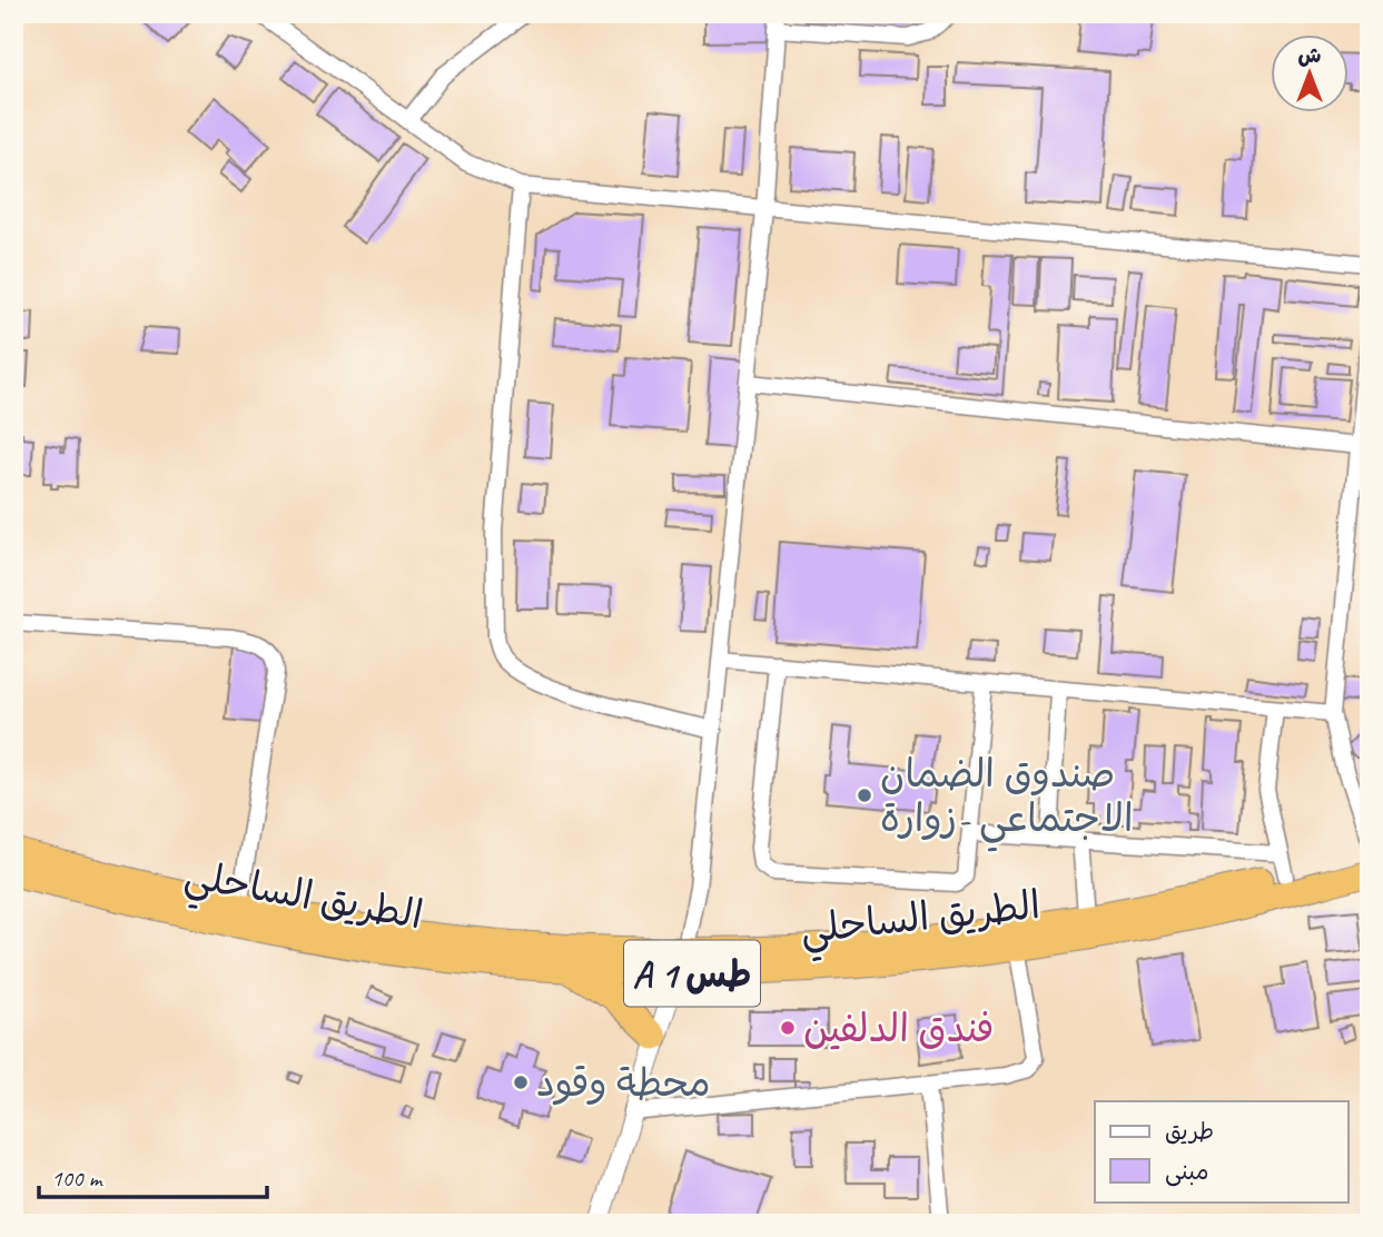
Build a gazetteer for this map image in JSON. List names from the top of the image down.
{
  "streets": {
    "highway": ["الطريق الساحلي", "A 1 طس"]
  },
  "places": ["صندوق الضمان الاجتماعي -زوارة", "فندق الدلفين", "محطة وقود"],
  "legend": ["طريق", "مبنى"],
  "scale_bar": "100 m",
  "north": "top"
}
